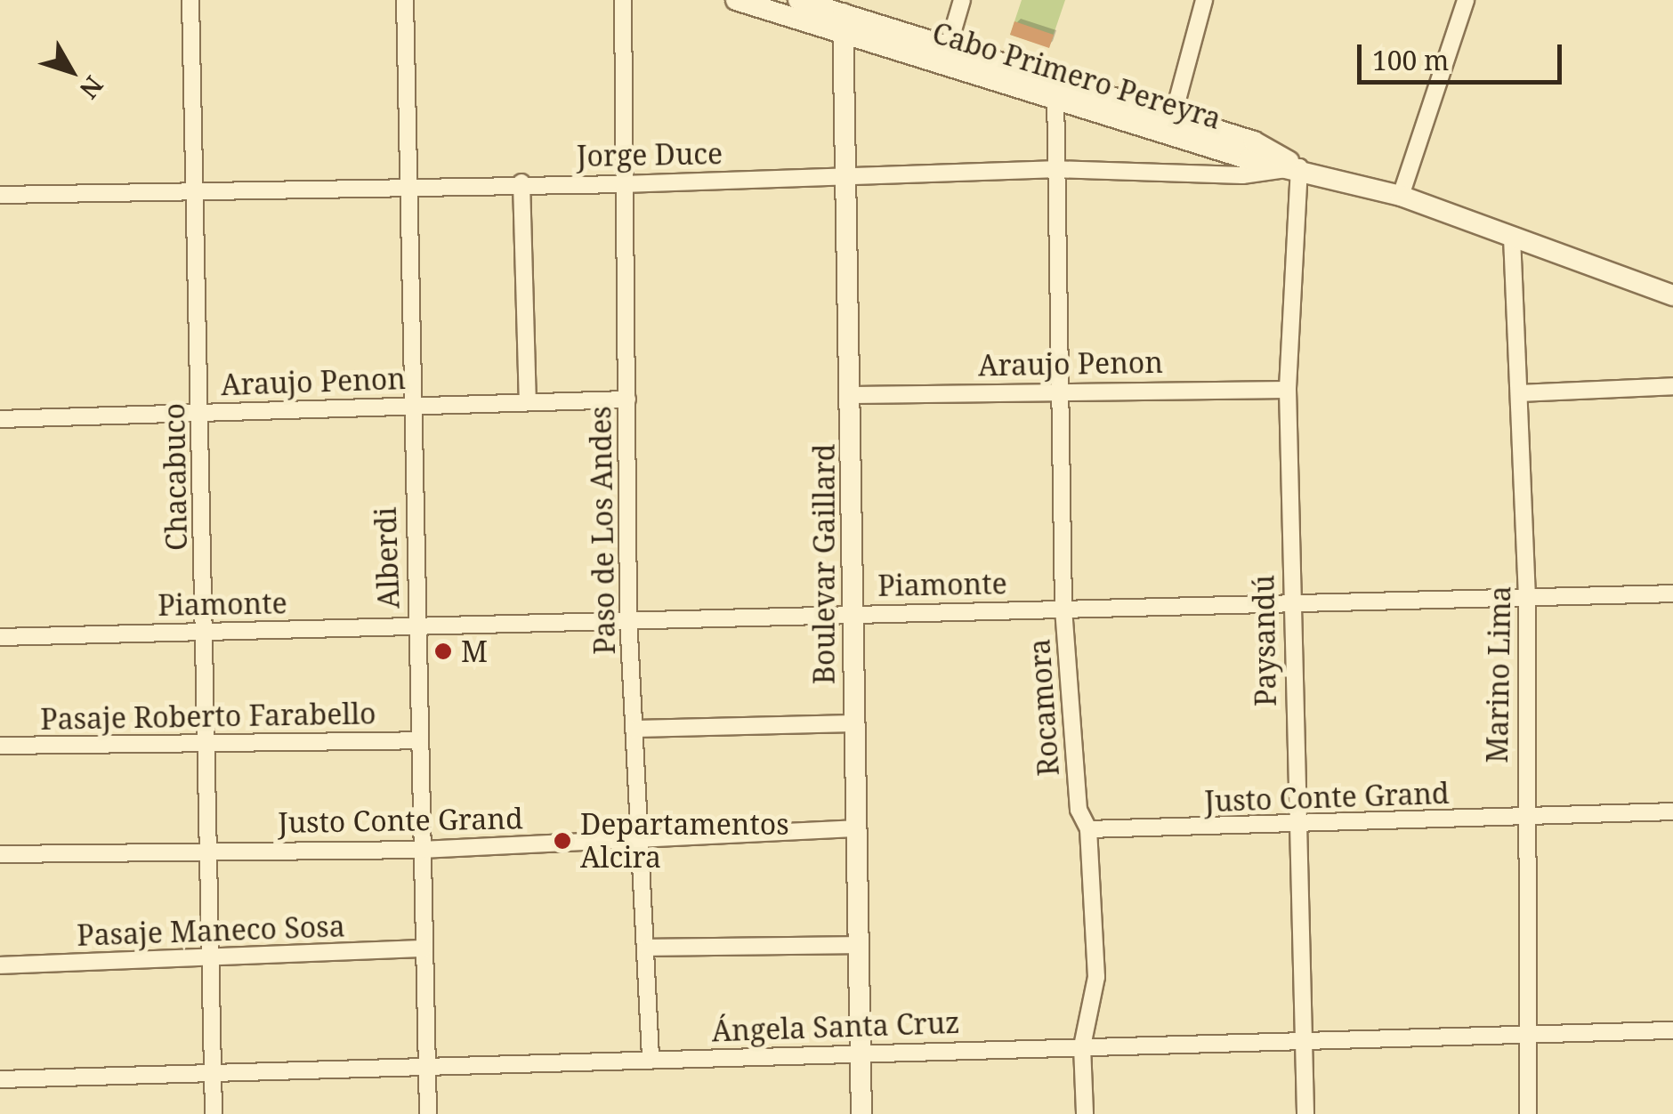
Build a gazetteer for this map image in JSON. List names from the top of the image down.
{
  "streets": {
    "street": [
      "Cabo Primero Pereyra",
      "Jorge Duce",
      "Araujo Penon",
      "Chacabuco",
      "Paso de Los Andes",
      "Alberdi",
      "Boulevar Gaillard",
      "Piamonte",
      "Paysandú",
      "Marino Lima",
      "Rocamora",
      "Pasaje Roberto Farabello",
      "Justo Conte Grand",
      "Pasaje Maneco Sosa",
      "Ángela Santa Cruz"
    ]
  },
  "crossings": [
    ["Cabo Primero Pereyra", "Jorge Duce"],
    ["Cabo Primero Pereyra", "Boulevar Gaillard"],
    ["Cabo Primero Pereyra", "Paysandú"],
    ["Cabo Primero Pereyra", "Marino Lima"],
    ["Cabo Primero Pereyra", "Rocamora"],
    ["Jorge Duce", "Chacabuco"],
    ["Jorge Duce", "Paso de Los Andes"],
    ["Jorge Duce", "Alberdi"],
    ["Jorge Duce", "Boulevar Gaillard"],
    ["Jorge Duce", "Paysandú"],
    ["Jorge Duce", "Rocamora"],
    ["Araujo Penon", "Chacabuco"],
    ["Araujo Penon", "Paso de Los Andes"],
    ["Araujo Penon", "Alberdi"],
    ["Araujo Penon", "Boulevar Gaillard"],
    ["Araujo Penon", "Paysandú"],
    ["Araujo Penon", "Rocamora"],
    ["Chacabuco", "Piamonte"],
    ["Chacabuco", "Pasaje Roberto Farabello"],
    ["Chacabuco", "Justo Conte Grand"],
    ["Chacabuco", "Pasaje Maneco Sosa"],
    ["Chacabuco", "Ángela Santa Cruz"],
    ["Paso de Los Andes", "Piamonte"],
    ["Paso de Los Andes", "Justo Conte Grand"],
    ["Paso de Los Andes", "Ángela Santa Cruz"],
    ["Alberdi", "Piamonte"],
    ["Alberdi", "Pasaje Roberto Farabello"],
    ["Alberdi", "Justo Conte Grand"],
    ["Alberdi", "Pasaje Maneco Sosa"],
    ["Alberdi", "Ángela Santa Cruz"],
    ["Boulevar Gaillard", "Piamonte"],
    ["Boulevar Gaillard", "Justo Conte Grand"],
    ["Boulevar Gaillard", "Ángela Santa Cruz"],
    ["Piamonte", "Paysandú"],
    ["Piamonte", "Marino Lima"],
    ["Piamonte", "Rocamora"],
    ["Paysandú", "Justo Conte Grand"],
    ["Paysandú", "Ángela Santa Cruz"],
    ["Marino Lima", "Justo Conte Grand"],
    ["Marino Lima", "Ángela Santa Cruz"],
    ["Rocamora", "Justo Conte Grand"],
    ["Rocamora", "Ángela Santa Cruz"]
  ],
  "places": ["M", "Departamentos Alcira"],
  "scale_bar": "100 m",
  "north": "bottom right"
}
